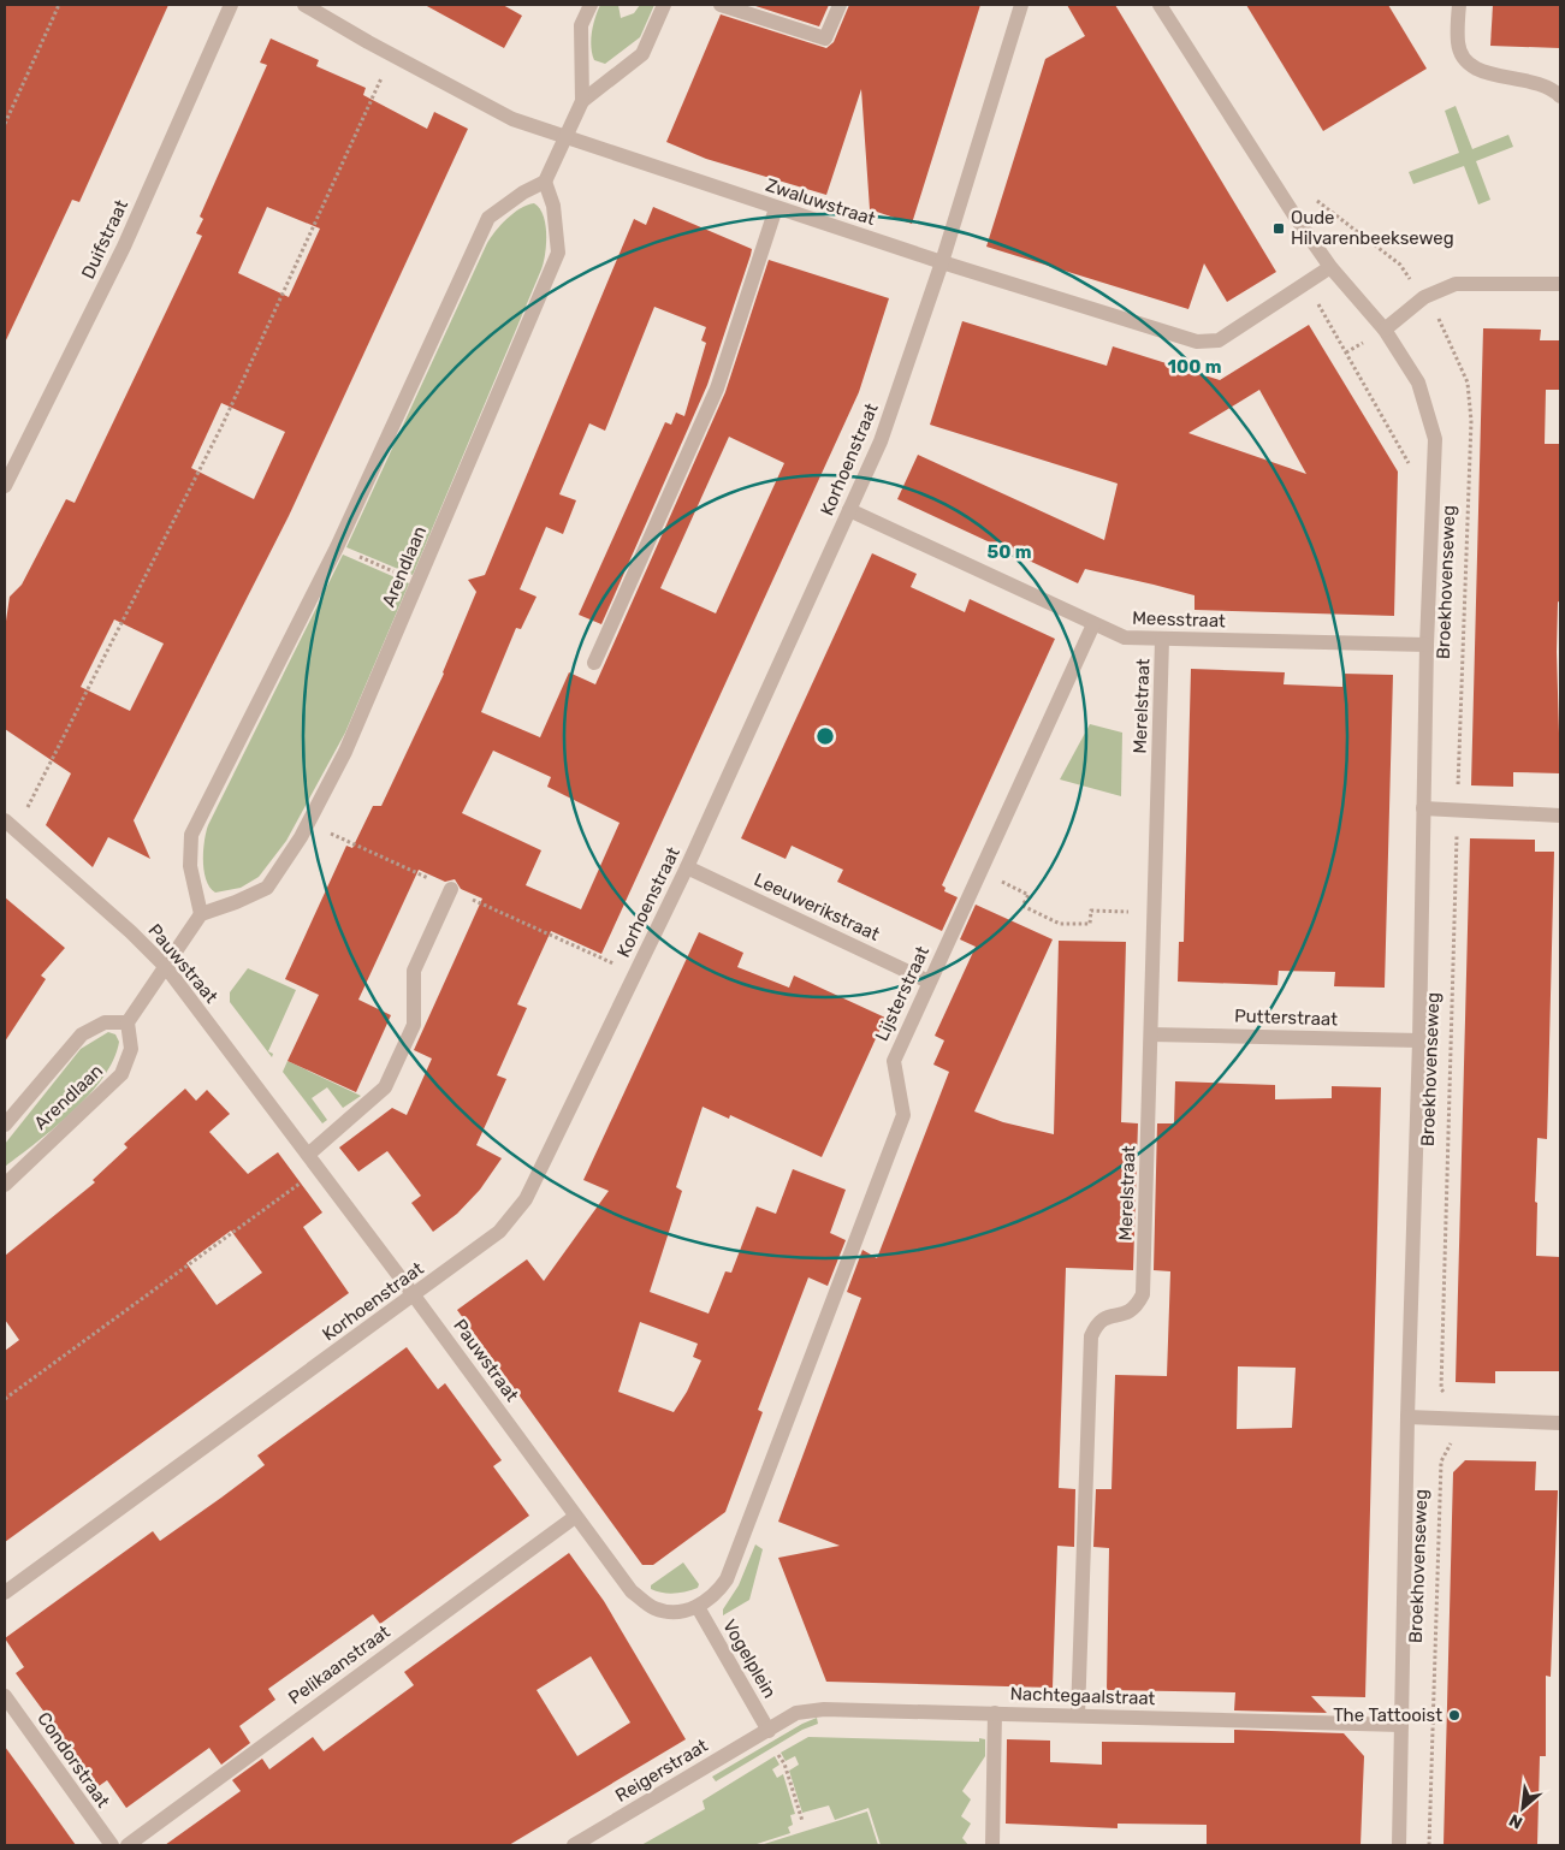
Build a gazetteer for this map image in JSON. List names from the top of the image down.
{
  "streets": {
    "street": [
      "Zwaluwstraat",
      "Duifstraat",
      "Korhoenstraat",
      "Arendlaan",
      "Broekhovenseweg",
      "Meesstraat",
      "Merelstraat",
      "Leeuwerikstraat",
      "Pauwstraat",
      "Lijsterstraat",
      "Putterstraat",
      "Vogelplein",
      "Pelikaanstraat",
      "Nachtegaalstraat",
      "Condorstraat",
      "Reigerstraat"
    ]
  },
  "crossings": [
    ["Zwaluwstraat", "Korhoenstraat"],
    ["Korhoenstraat", "Meesstraat"],
    ["Korhoenstraat", "Leeuwerikstraat"],
    ["Korhoenstraat", "Pauwstraat"],
    ["Broekhovenseweg", "Meesstraat"],
    ["Broekhovenseweg", "Putterstraat"],
    ["Broekhovenseweg", "Nachtegaalstraat"],
    ["Meesstraat", "Merelstraat"],
    ["Meesstraat", "Lijsterstraat"],
    ["Merelstraat", "Putterstraat"],
    ["Merelstraat", "Nachtegaalstraat"],
    ["Leeuwerikstraat", "Lijsterstraat"],
    ["Pauwstraat", "Lijsterstraat"],
    ["Pauwstraat", "Vogelplein"],
    ["Pauwstraat", "Pelikaanstraat"],
    ["Lijsterstraat", "Vogelplein"],
    ["Vogelplein", "Nachtegaalstraat"],
    ["Vogelplein", "Reigerstraat"],
    ["Nachtegaalstraat", "Reigerstraat"]
  ],
  "places": {
    "transit": ["Oude Hilvarenbeekseweg"],
    "other": ["The Tattooist"]
  },
  "north": "bottom left",
  "rings": ["100 m", "50 m"]
}
